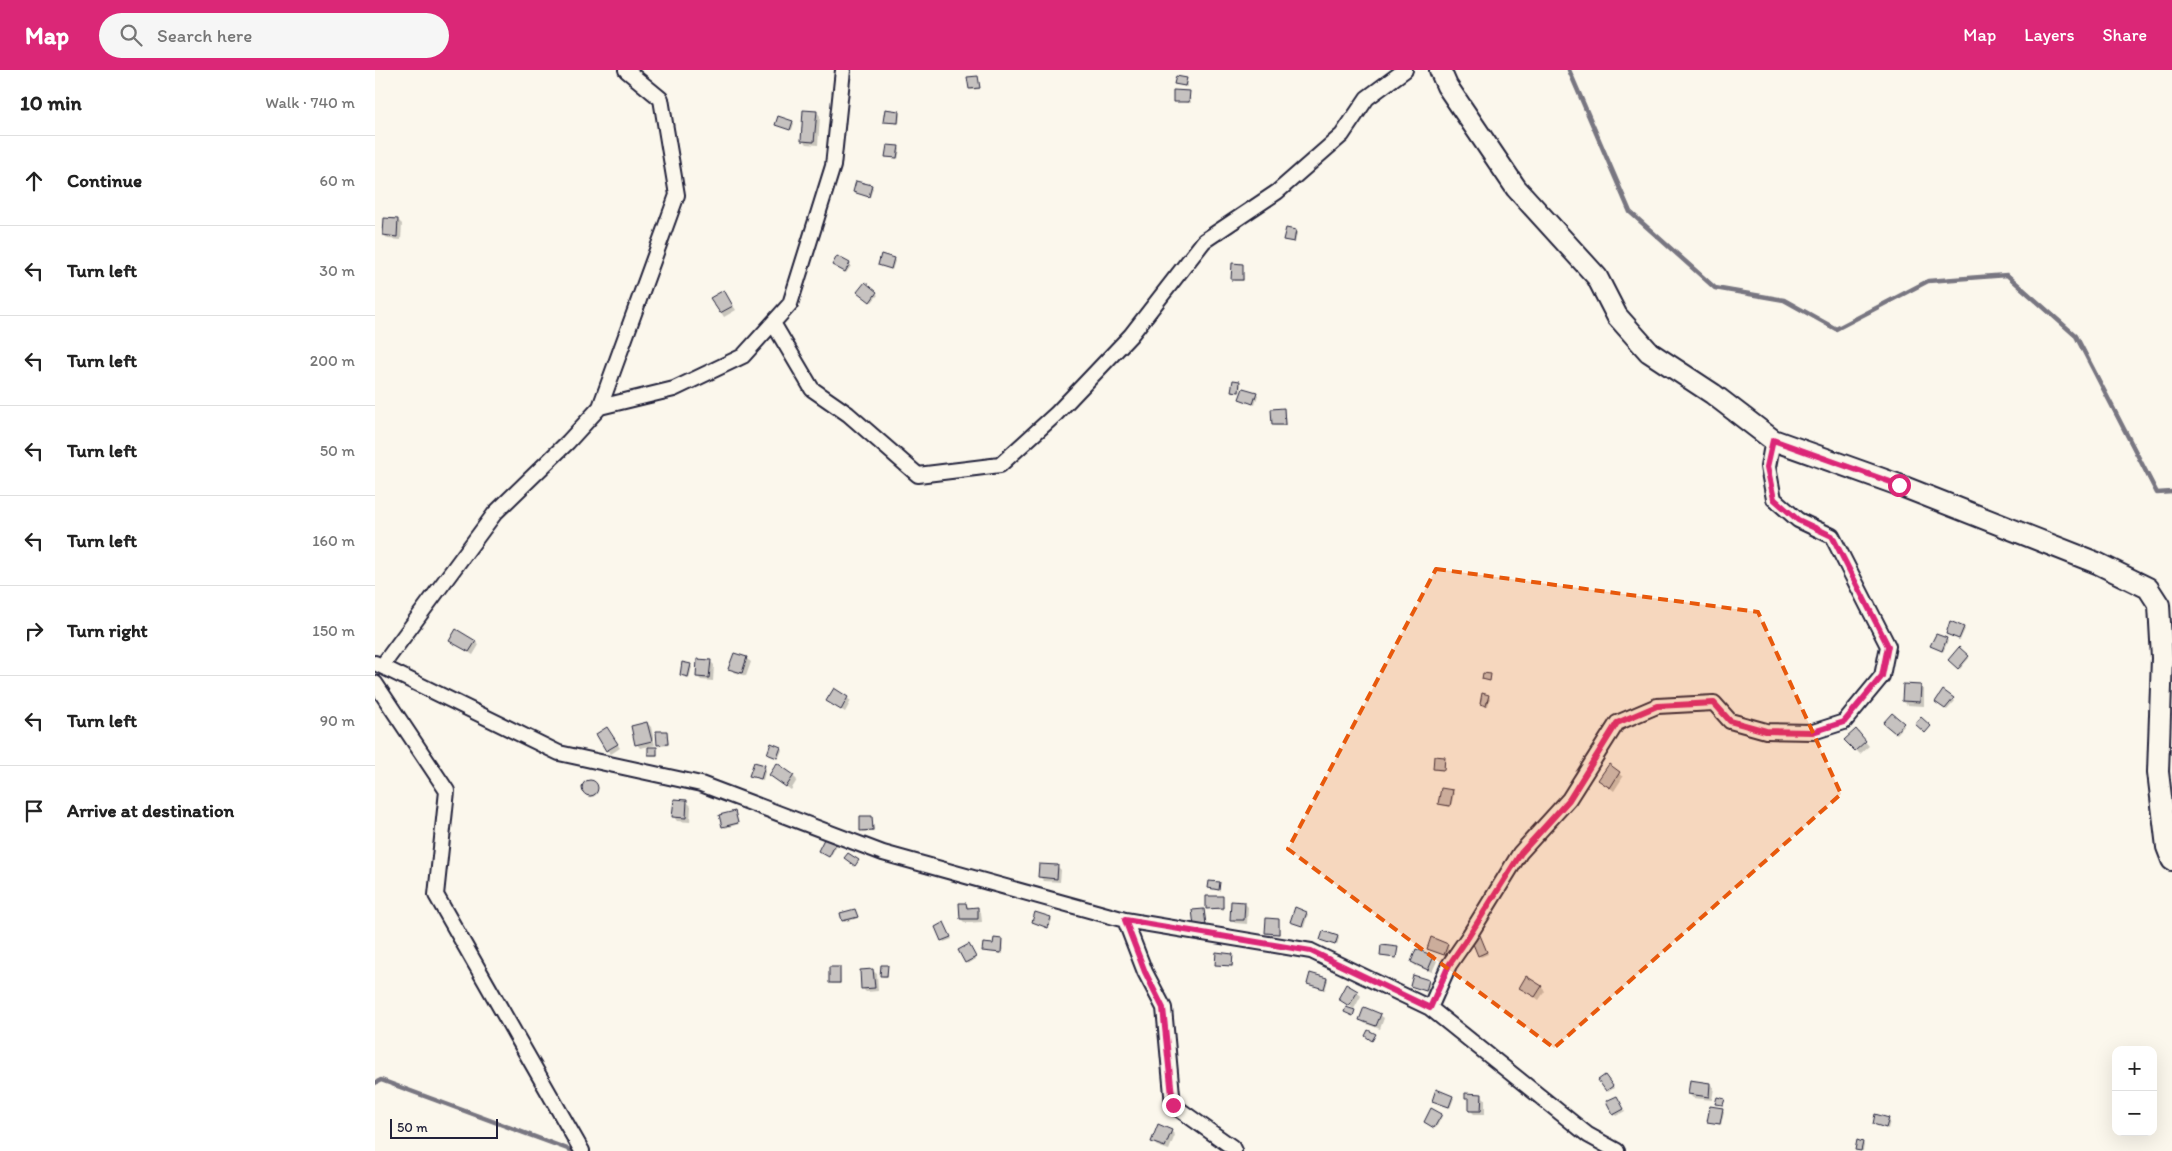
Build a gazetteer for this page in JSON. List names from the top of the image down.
{
  "scale_bar": "50 m",
  "page": {
    "header": "Map",
    "search": "Search here",
    "nav": ["Map", "Layers", "Share"],
    "heading": ["10 min", "Walk · 740 m"],
    "list": [
      ["Continue", "60 m"],
      ["Turn left", "30 m"],
      ["Turn left", "200 m"],
      ["Turn left", "50 m"],
      ["Turn left", "160 m"],
      ["Turn right", "150 m"],
      ["Turn left", "90 m"],
      "Arrive at destination"
    ],
    "map_buttons": ["+", "−"],
    "scale": "50 m"
  }
}
